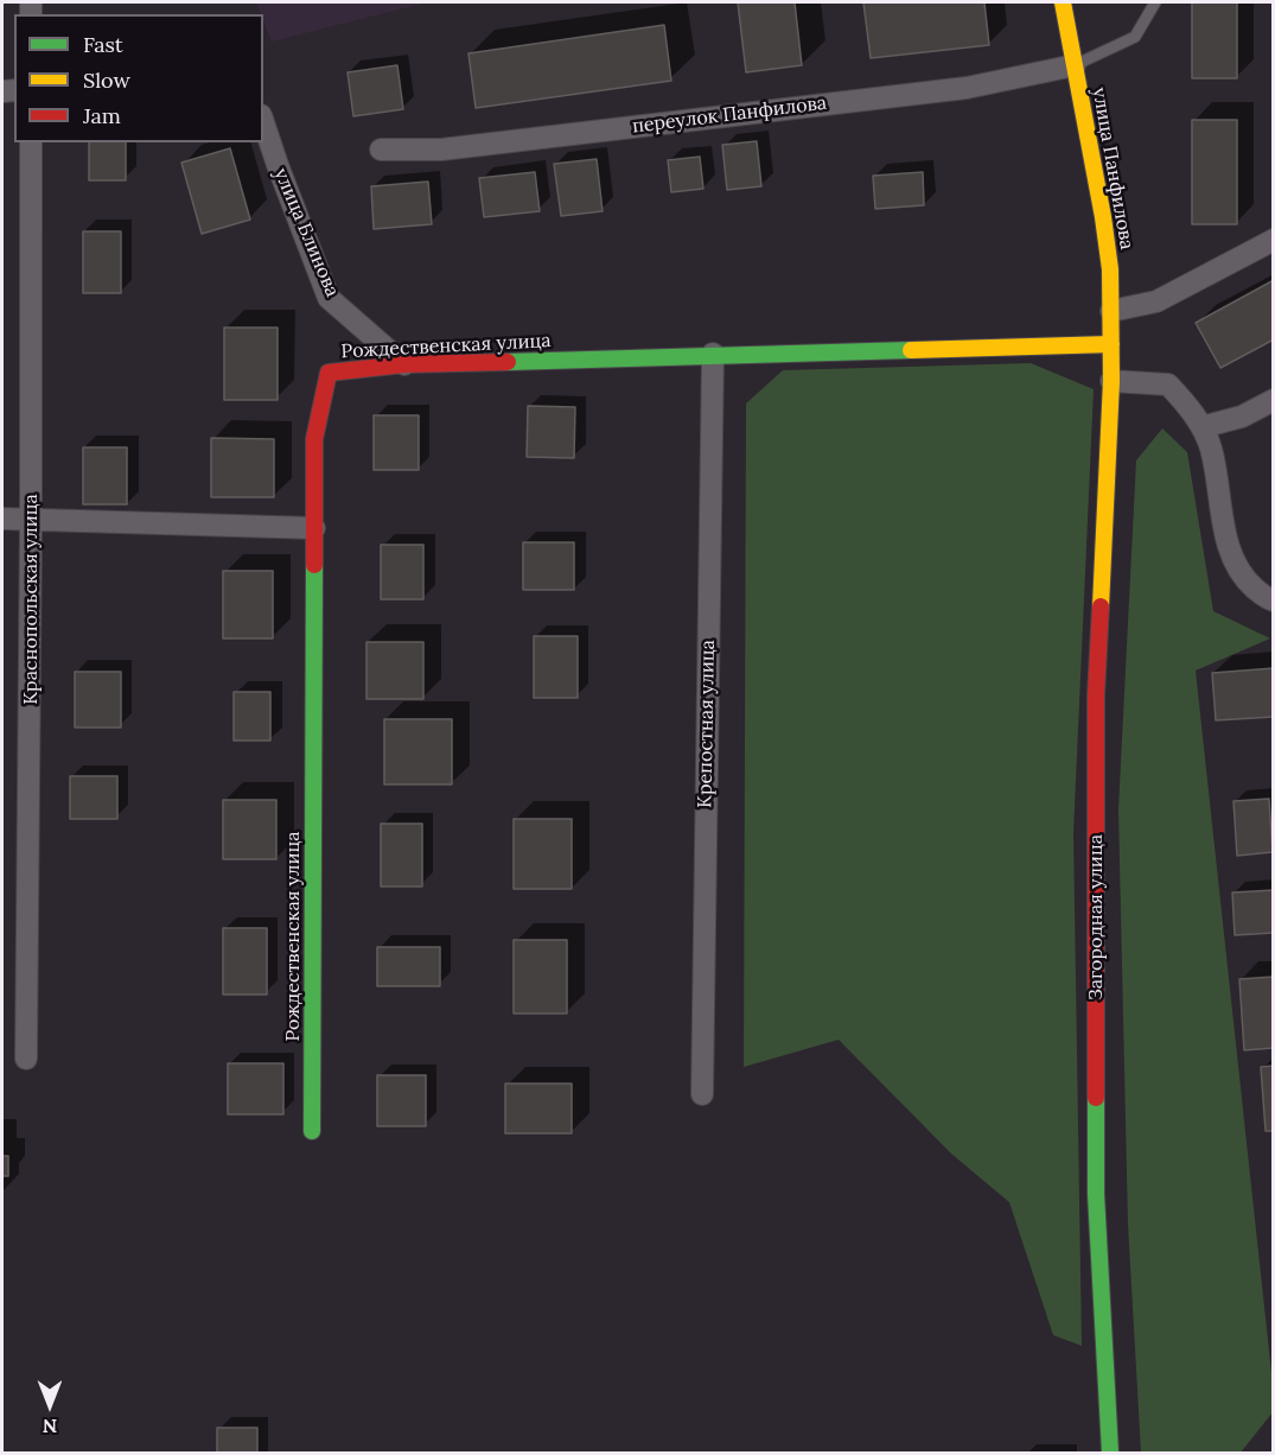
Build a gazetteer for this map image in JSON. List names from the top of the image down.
{
  "streets": {
    "street": [
      "переулок Панфилова",
      "улица Панфилова",
      "улица Блинова",
      "Рождественская улица",
      "Краснопольская улица",
      "Крепостная улица",
      "Загородная улица"
    ]
  },
  "crossings": [
    ["переулок Панфилова", "улица Панфилова"],
    ["улица Панфилова", "Рождественская улица"],
    ["улица Панфилова", "Загородная улица"],
    ["улица Блинова", "Рождественская улица"],
    ["Рождественская улица", "Крепостная улица"],
    ["Рождественская улица", "Загородная улица"]
  ],
  "legend": ["Fast", "Slow", "Jam"],
  "north": "bottom"
}
